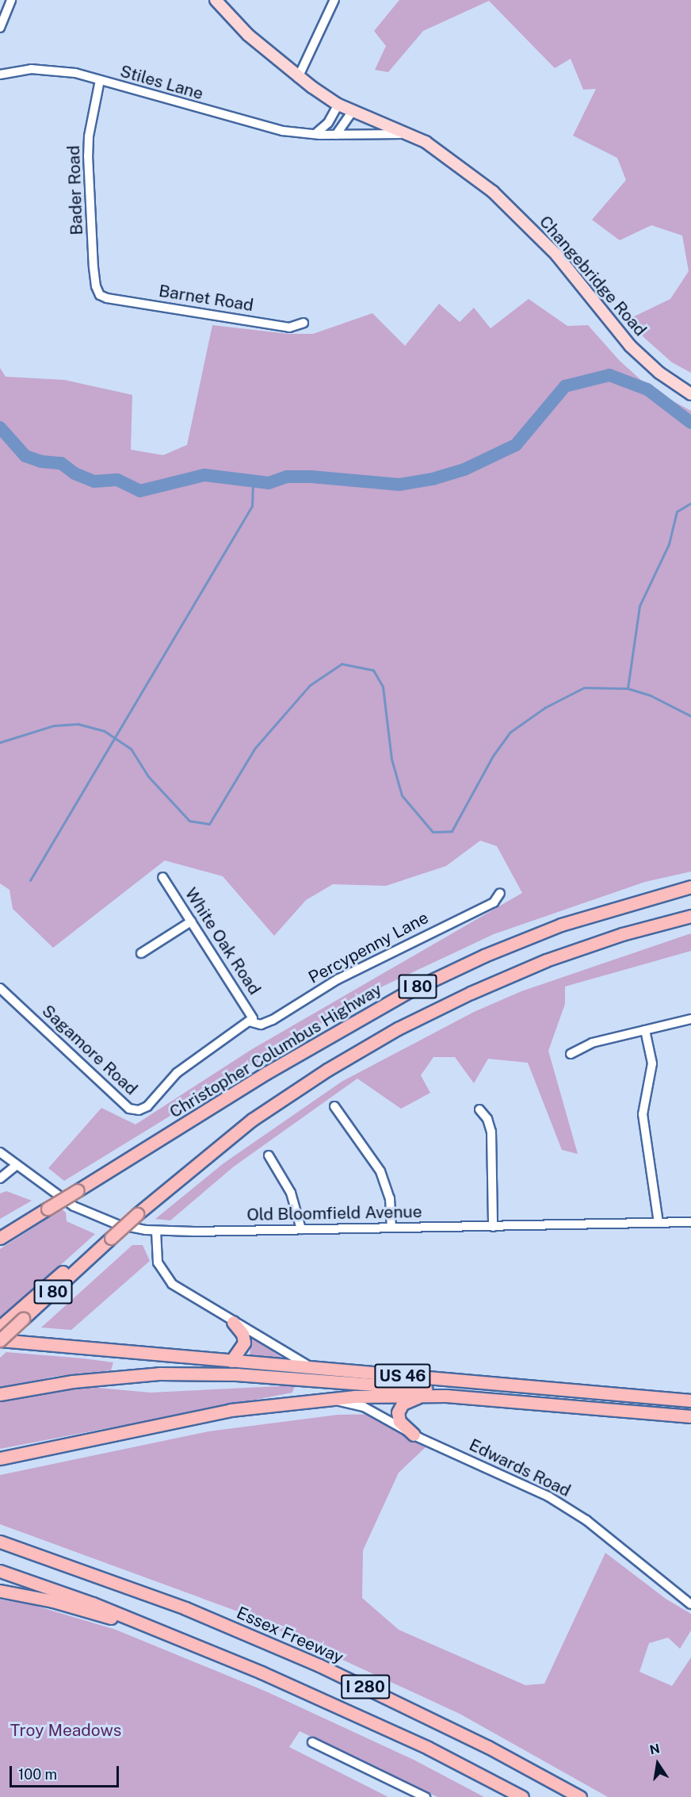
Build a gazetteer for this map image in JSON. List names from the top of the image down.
{
  "streets": {
    "highway": [
      "I 80",
      "Christopher Columbus Highway",
      "US 46",
      "Essex Freeway",
      "I 280"
    ],
    "main road": ["Changebridge Road"],
    "street": [
      "Stiles Lane",
      "Bader Road",
      "Barnet Road",
      "White Oak Road",
      "Percypenny Lane",
      "Sagamore Road",
      "Old Bloomfield Avenue",
      "Edwards Road"
    ]
  },
  "crossings": [
    ["Stiles Lane", "Bader Road"],
    ["Stiles Lane", "Changebridge Road"],
    ["Bader Road", "Barnet Road"],
    ["White Oak Road", "Percypenny Lane"],
    ["White Oak Road", "Sagamore Road"],
    ["Percypenny Lane", "Sagamore Road"],
    ["I 80", "US 46"],
    ["US 46", "Edwards Road"]
  ],
  "parks": ["Troy Meadows"],
  "scale_bar": "100 m",
  "north": "top"
}
